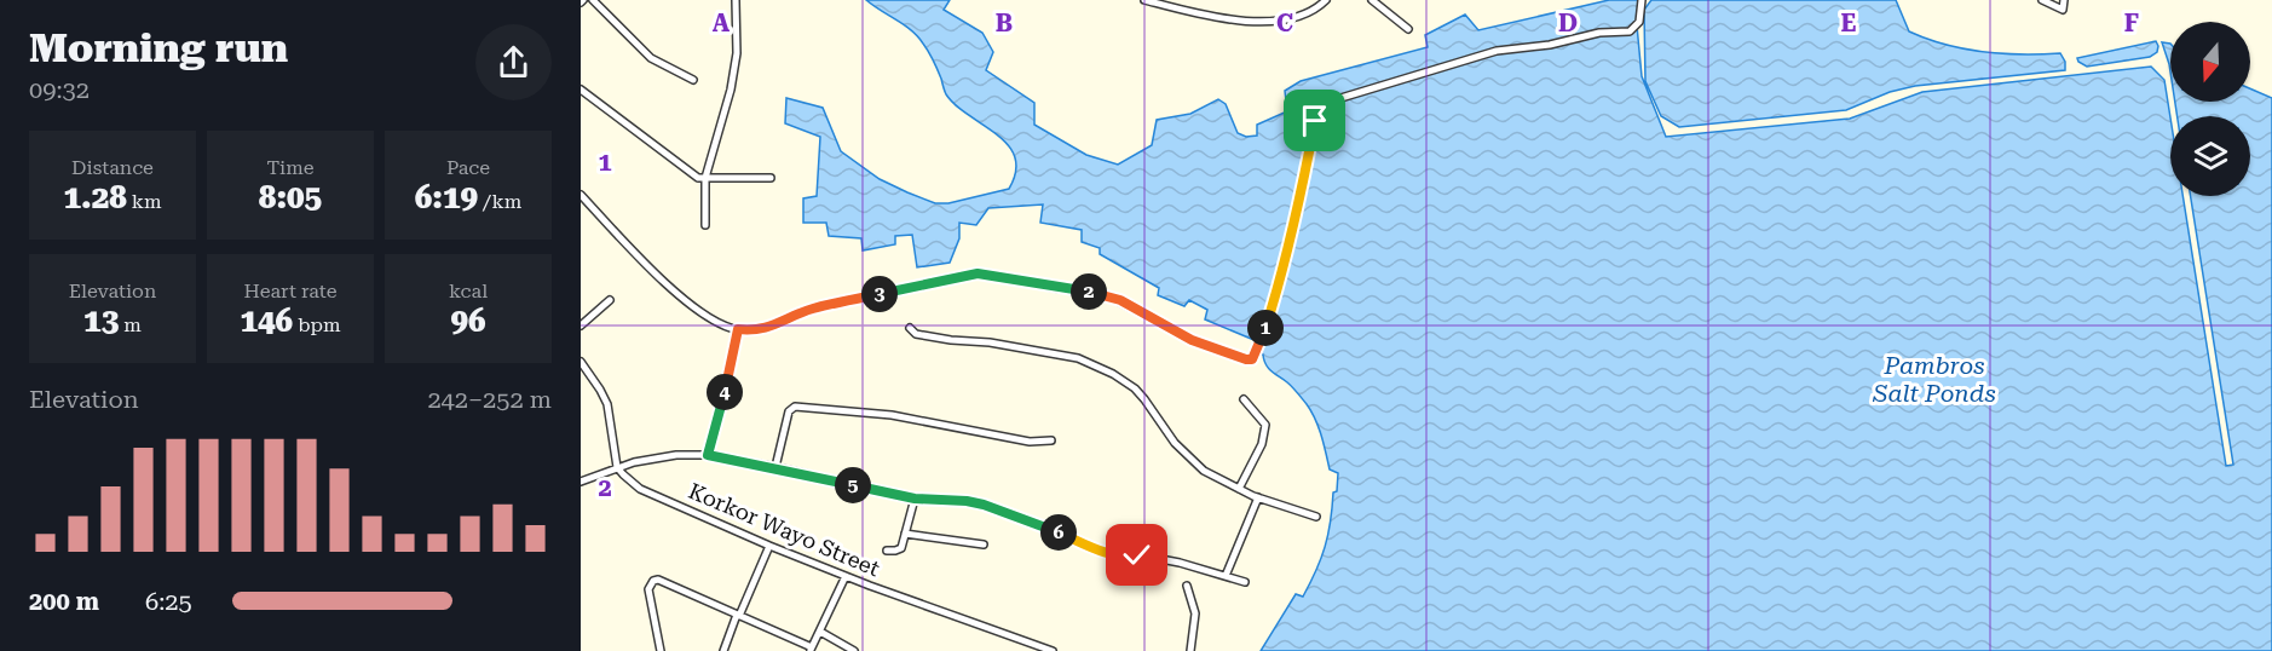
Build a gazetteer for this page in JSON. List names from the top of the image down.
{
  "streets": {
    "street": ["Korkor Wayo Street"]
  },
  "water": ["Pambros Salt Ponds"],
  "north": "bottom",
  "page": {
    "heading": ["Morning run", "09:32"],
    "stats": [
      ["Distance", "1.28 km"],
      ["Time", "8:05"],
      ["Pace", "6:19 /km"],
      ["Elevation", "13 m"],
      ["Heart rate", "146 bpm"],
      ["kcal", "96"]
    ],
    "pins": [
      "2",
      "3",
      "1",
      "4",
      "5",
      "6"
    ],
    "chart": ["Elevation", "242–252 m"],
    "list": [
      {
        "name": "200 m",
        "note": "6:25"
      }
    ]
  },
  "grid": {
    "columns": [
      "A",
      "B",
      "C",
      "D",
      "E",
      "F"
    ],
    "rows": ["1", "2"]
  }
}
